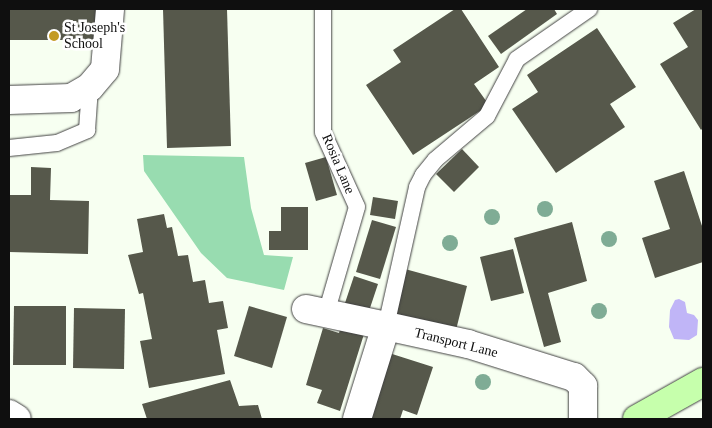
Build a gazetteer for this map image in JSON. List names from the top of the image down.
{
  "streets": {
    "street": ["Transport Lane"],
    "lane": ["Rosia Lane"]
  },
  "crossings": [
    ["Rosia Lane", "Transport Lane"]
  ],
  "places": ["St Joseph's School"]
}
